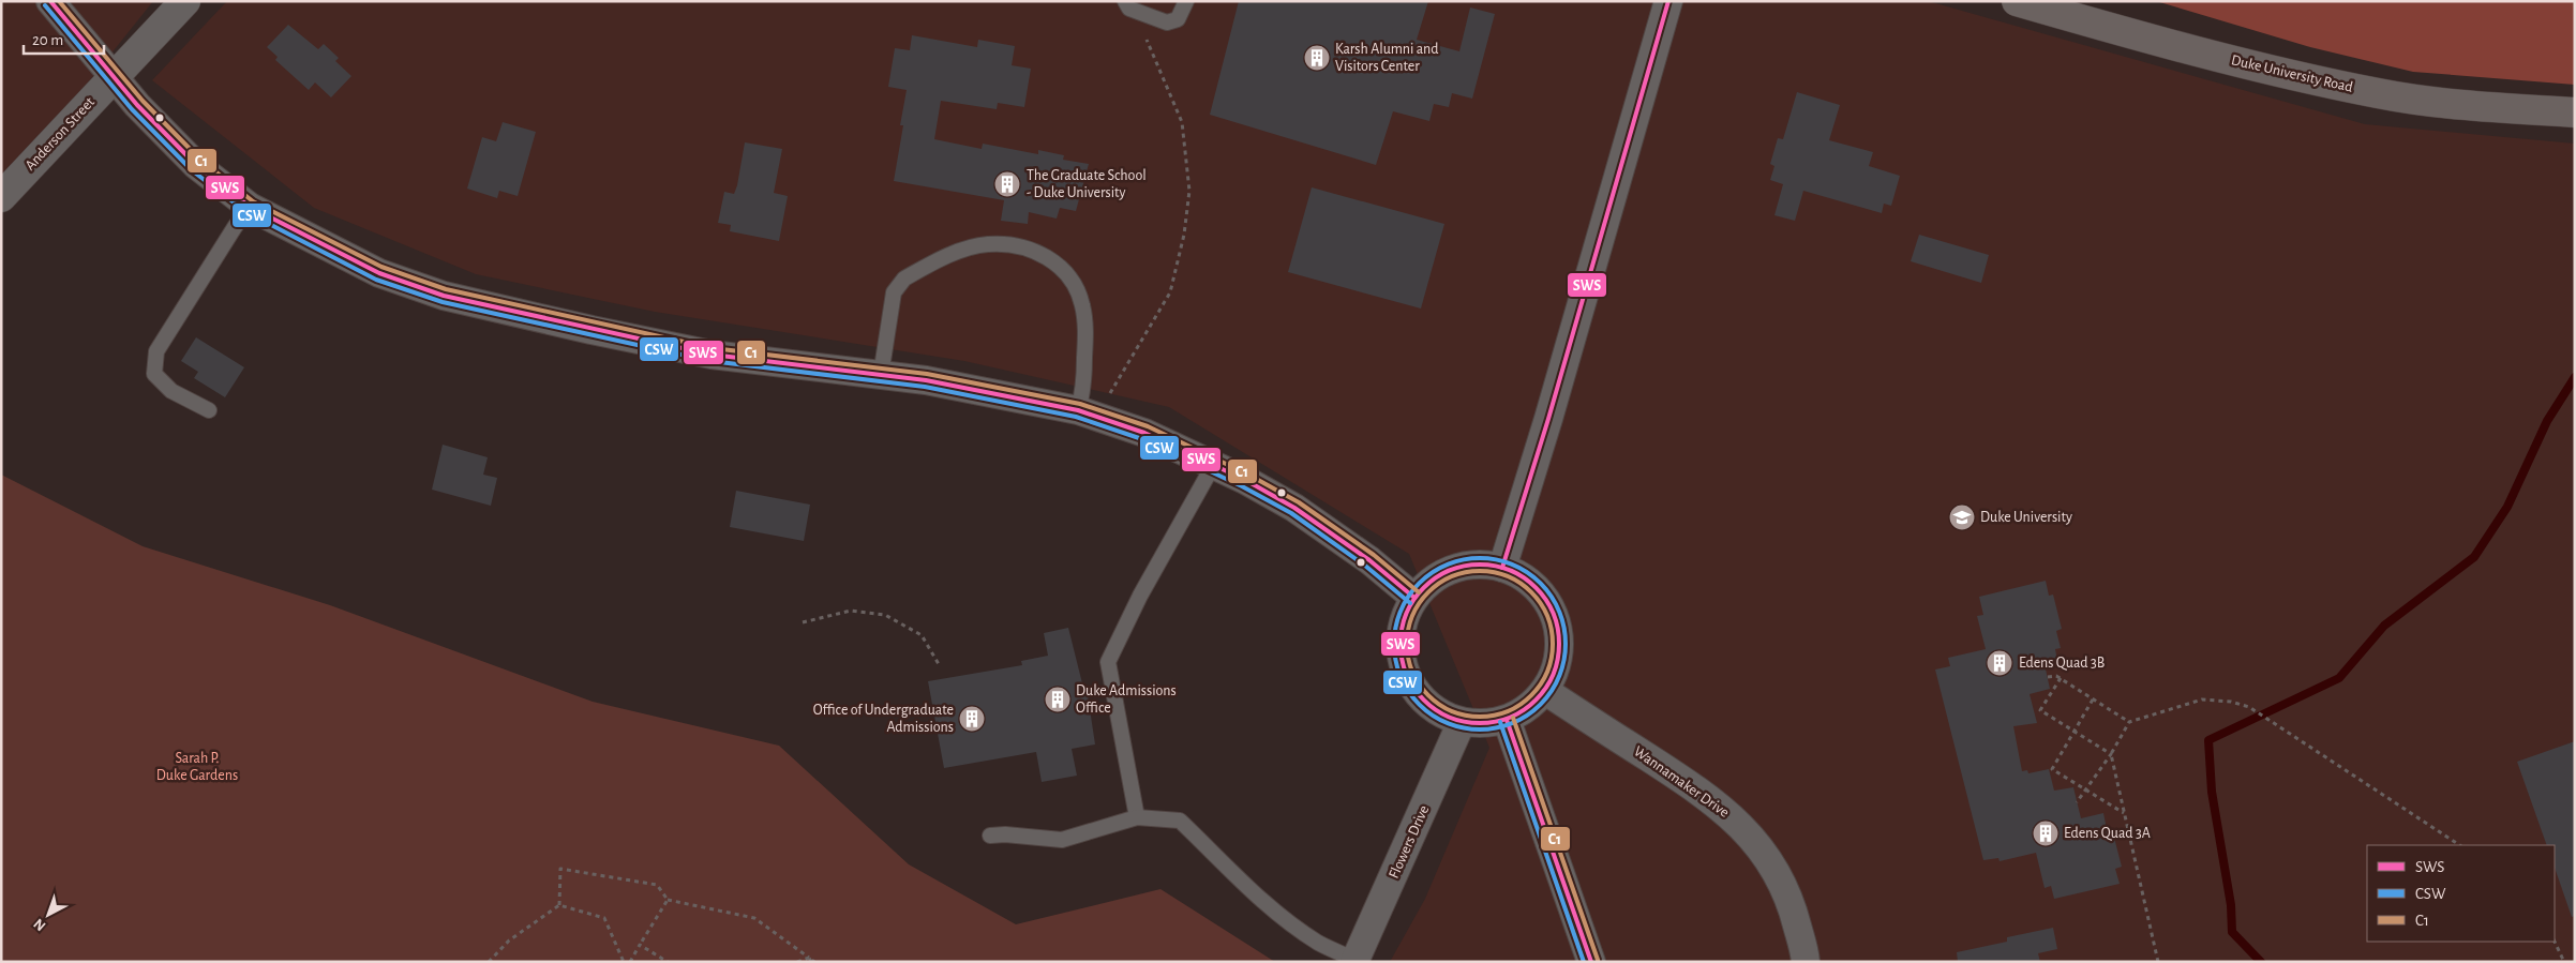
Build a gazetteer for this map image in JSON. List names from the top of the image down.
{
  "streets": {
    "main road": ["Duke University Road"],
    "street": ["Anderson Street", "Wannamaker Drive", "Flowers Drive"]
  },
  "crossings": [
    ["Wannamaker Drive", "Flowers Drive"]
  ],
  "parks": ["Sarah P. Duke Gardens"],
  "places": {
    "building": [
      "Karsh Alumni and Visitors Center",
      "The Graduate School - Duke University",
      "Edens Quad 3B",
      "Duke Admissions Office",
      "Office of Undergraduate Admissions",
      "Edens Quad 3A"
    ],
    "school or university": ["Duke University"]
  },
  "lines": ["transit line SWS", "transit line C1", "transit line CSW"],
  "legend": ["SWS", "CSW", "C1"],
  "scale_bar": "20 m",
  "north": "bottom left"
}
